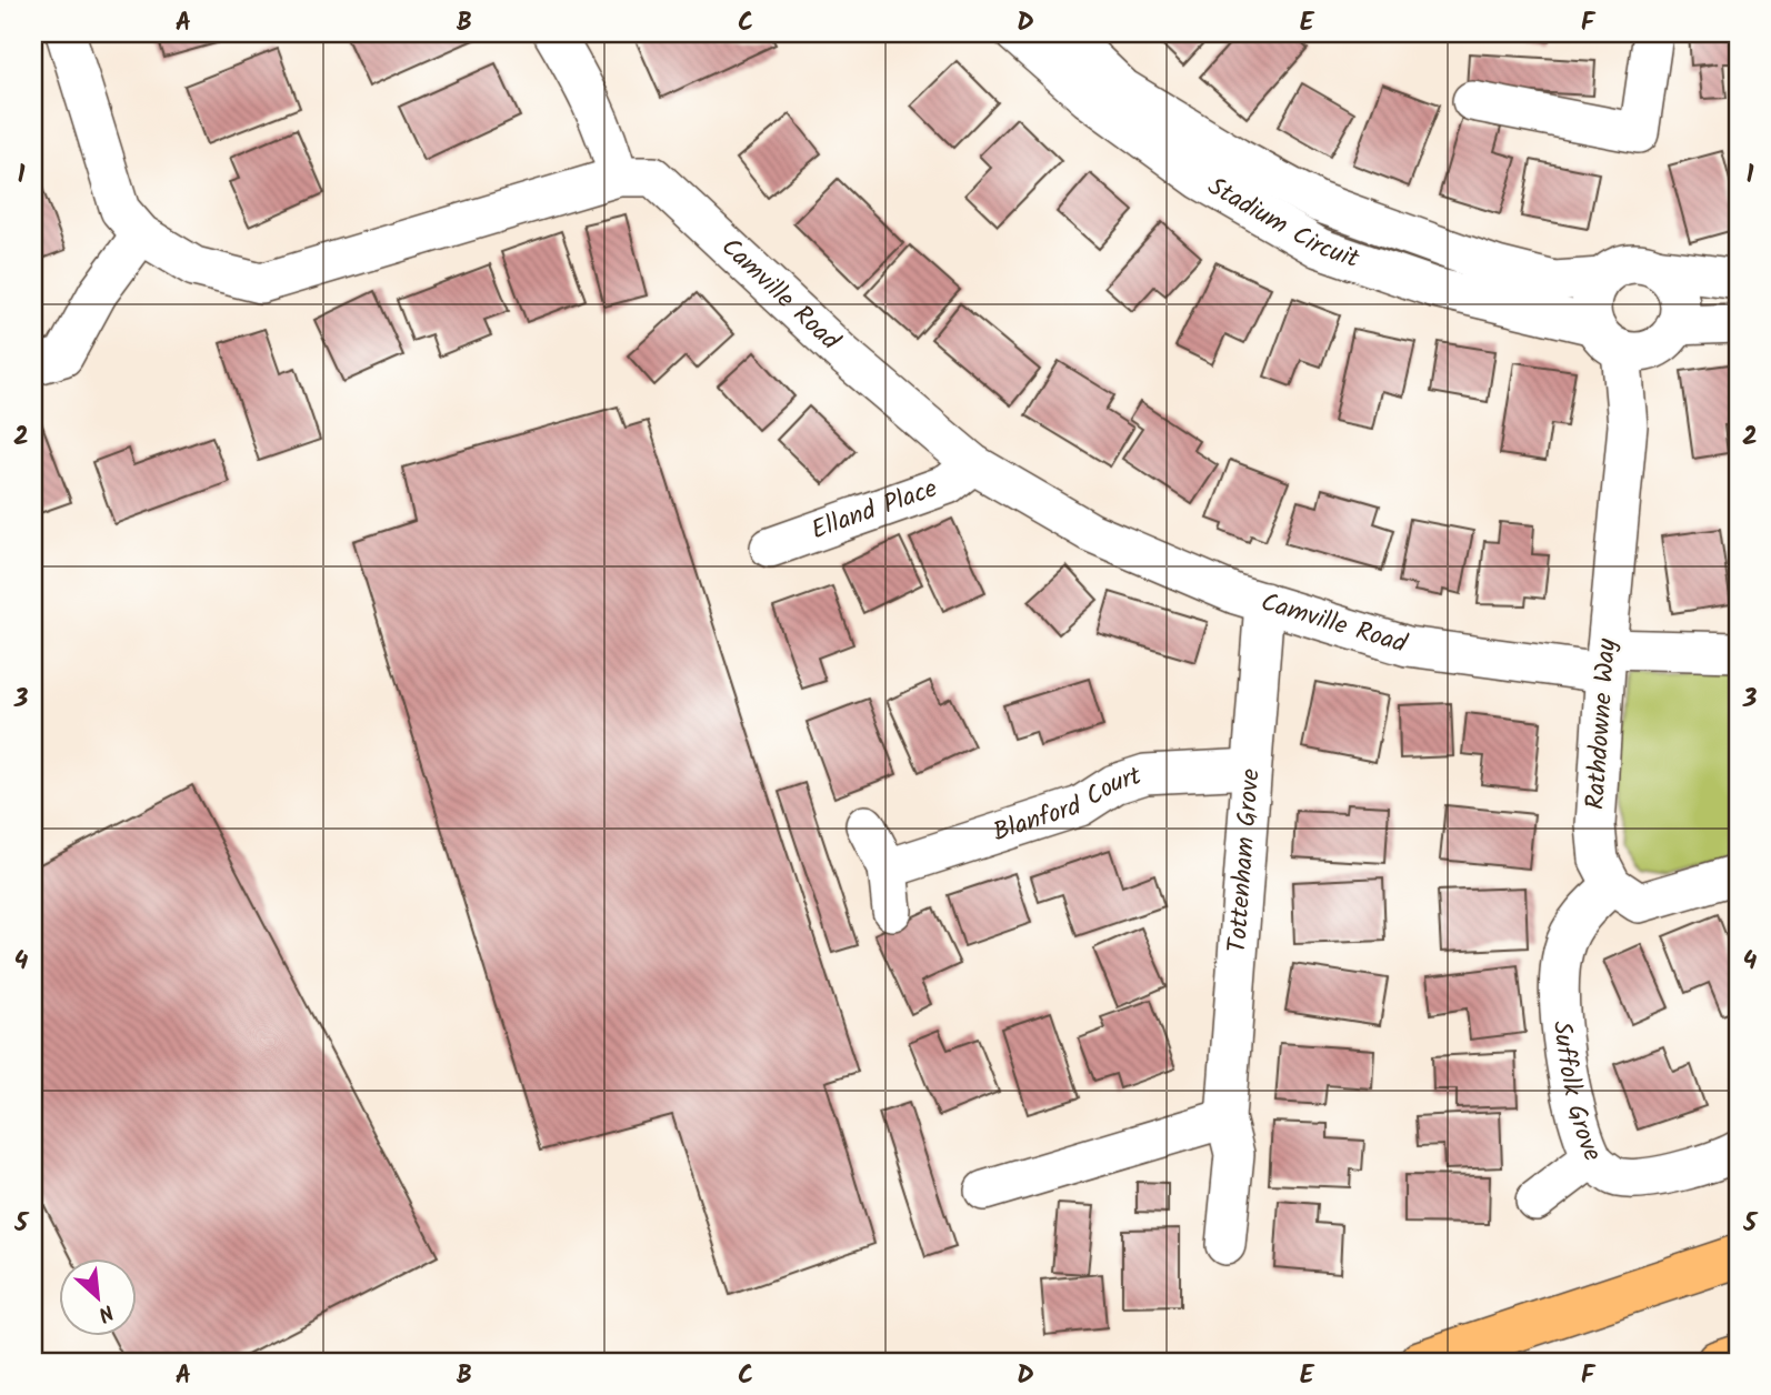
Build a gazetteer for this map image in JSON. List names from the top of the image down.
{
  "streets": {
    "street": [
      "Stadium Circuit",
      "Camville Road",
      "Elland Place",
      "Rathdowne Way",
      "Blanford Court",
      "Tottenham Grove",
      "Suffolk Grove"
    ]
  },
  "crossings": [
    ["Stadium Circuit", "Rathdowne Way"],
    ["Camville Road", "Elland Place"],
    ["Camville Road", "Rathdowne Way"],
    ["Camville Road", "Tottenham Grove"],
    ["Rathdowne Way", "Suffolk Grove"],
    ["Blanford Court", "Tottenham Grove"]
  ],
  "north": "bottom right",
  "grid": {
    "columns": [
      "A",
      "B",
      "C",
      "D",
      "E",
      "F"
    ],
    "rows": [
      "1",
      "2",
      "3",
      "4",
      "5"
    ]
  }
}
